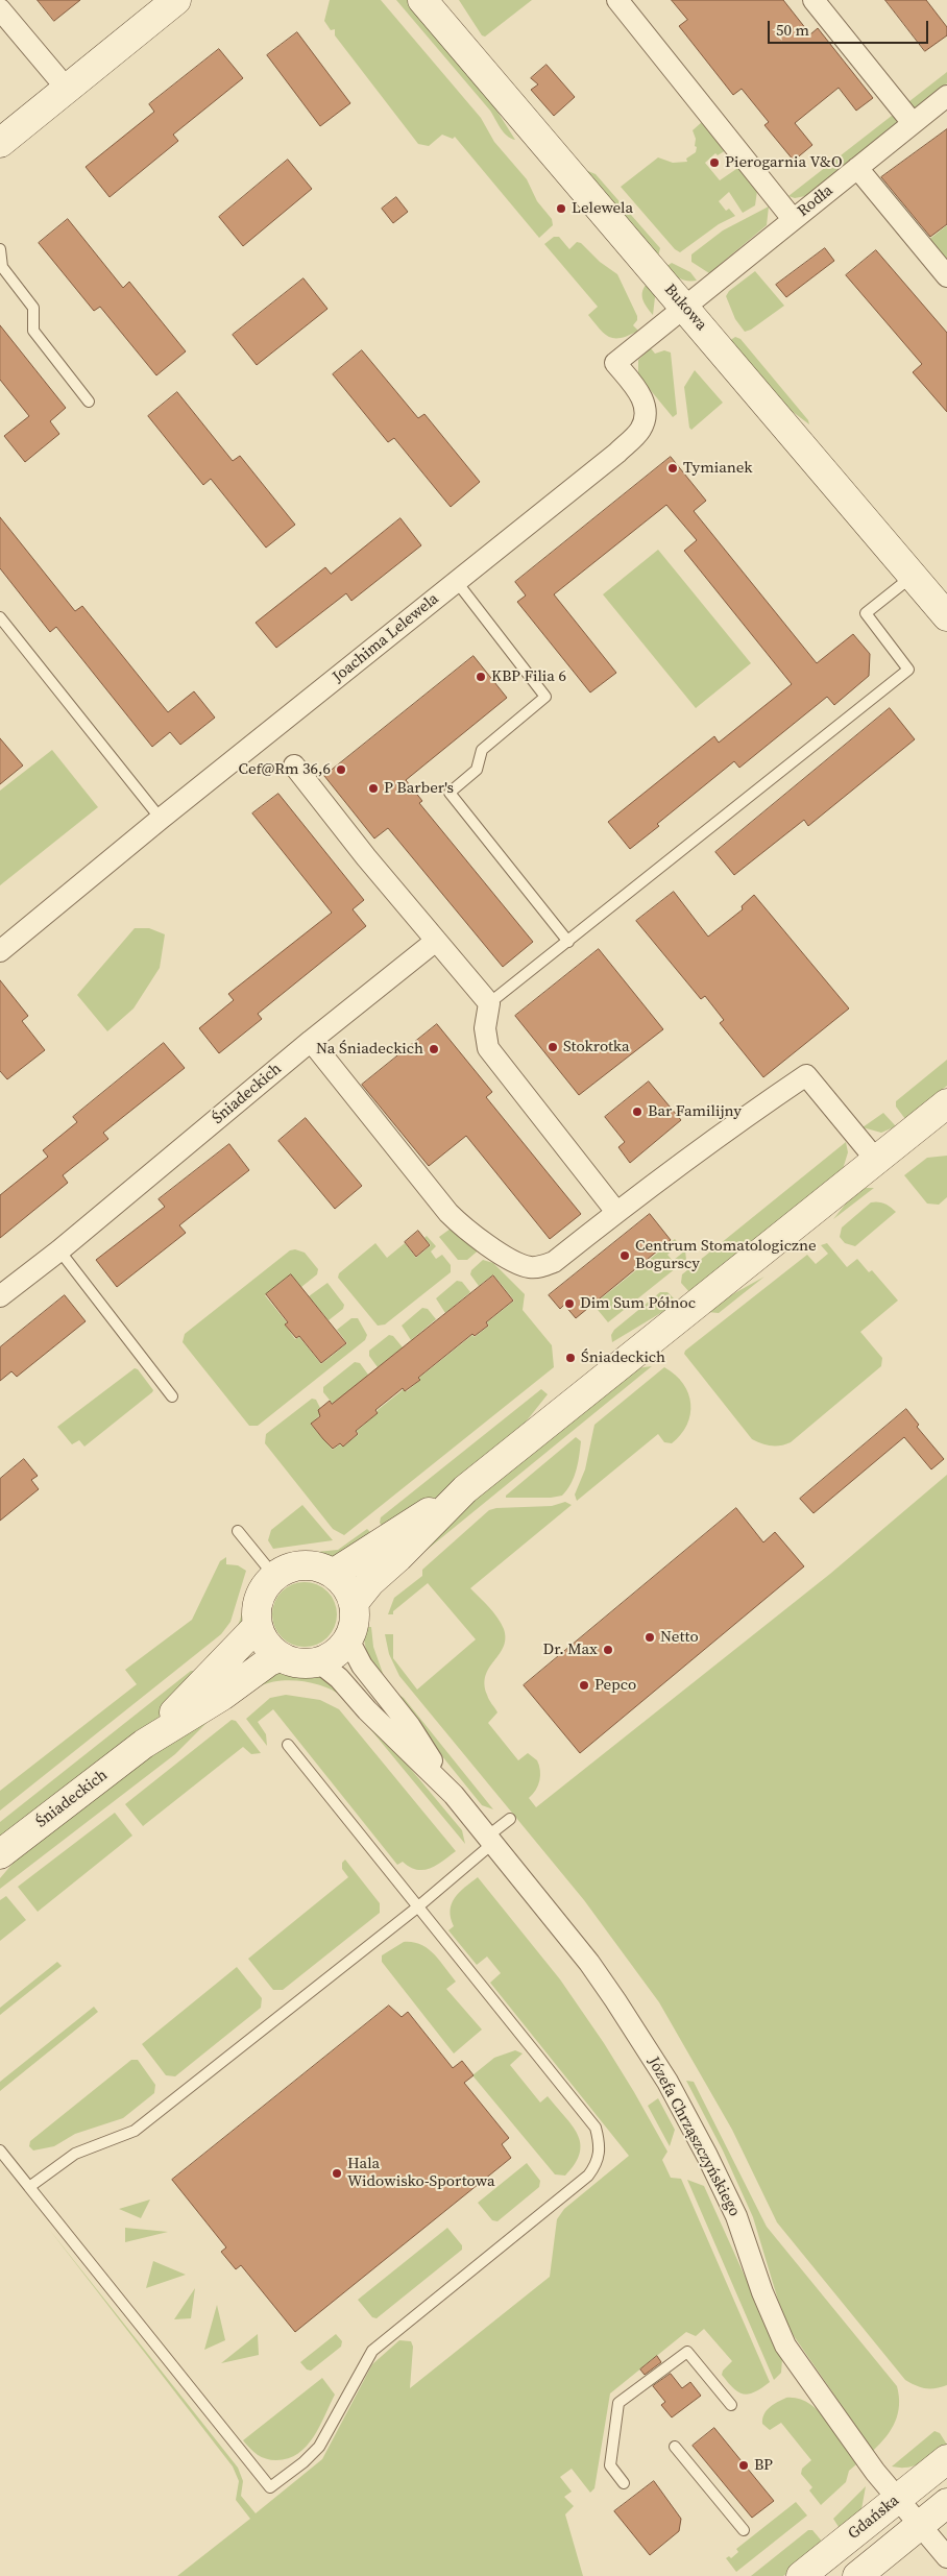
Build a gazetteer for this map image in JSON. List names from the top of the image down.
{
  "streets": {
    "street": [
      "Rodła",
      "Bukowa",
      "Joachima Lelewela",
      "Śniadeckich",
      "Józefa Chrząszczyńskiego",
      "Gdańska"
    ]
  },
  "crossings": [
    ["Rodła", "Bukowa"],
    ["Rodła", "Joachima Lelewela"],
    ["Bukowa", "Joachima Lelewela"],
    ["Śniadeckich", "Józefa Chrząszczyńskiego"],
    ["Józefa Chrząszczyńskiego", "Gdańska"]
  ],
  "places": [
    "Pierogarnia V&O",
    "Lelewela",
    "Tymianek",
    "KBP Filia 6",
    "Cef@Rm 36,6",
    "P Barber's",
    "Stokrotka",
    "Na Śniadeckich",
    "Bar Familijny",
    "Centrum Stomatologiczne Bogurscy",
    "Dim Sum Północ",
    "Śniadeckich",
    "Netto",
    "Dr. Max",
    "Pepco",
    "Hala Widowisko-Sportowa",
    "BP"
  ],
  "scale_bar": "50 m"
}
